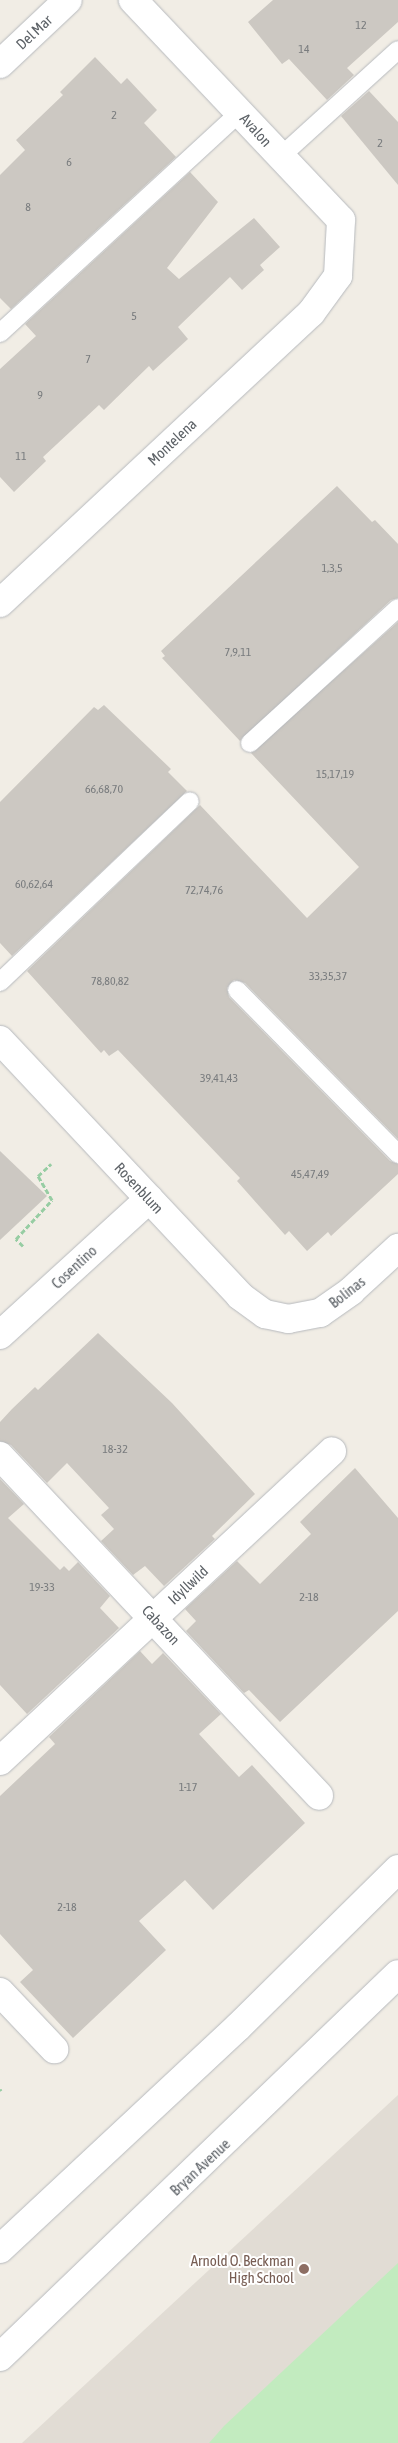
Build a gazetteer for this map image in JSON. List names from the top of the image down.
{
  "streets": {
    "street": [
      "Del Mar",
      "Avalon",
      "Montelena",
      "Rosenblum",
      "Cosentino",
      "Bolinas",
      "Idyllwild",
      "Cabazon",
      "Bryan Avenue"
    ]
  },
  "crossings": [
    ["Avalon", "Montelena"],
    ["Rosenblum", "Cosentino"],
    ["Rosenblum", "Bolinas"],
    ["Idyllwild", "Cabazon"]
  ],
  "places": ["Arnold O. Beckman High School"],
  "house_numbers": [
    "12",
    "14",
    "2",
    "2",
    "6",
    "8",
    "5",
    "7",
    "9",
    "11",
    "1,3,5",
    "7,9,11",
    "15,17,19",
    "66,68,70",
    "60,62,64",
    "72,74,76",
    "33,35,37",
    "78,80,82",
    "39,41,43",
    "45,47,49",
    "18-32",
    "19-33",
    "2-18",
    "1-17",
    "2-18"
  ]
}
